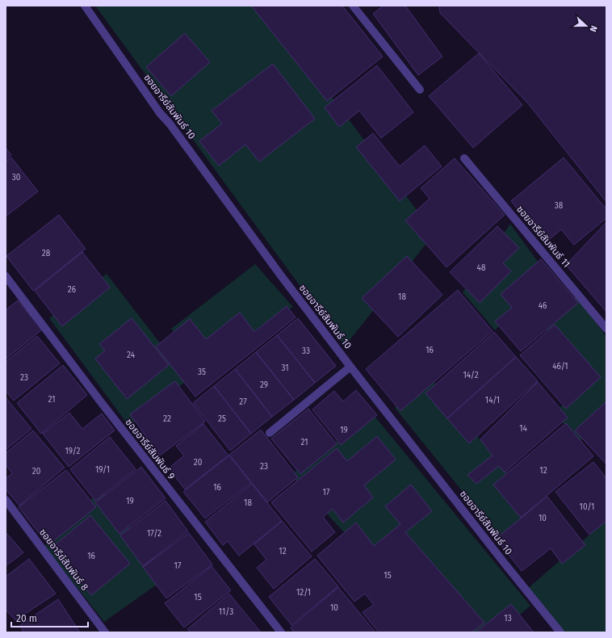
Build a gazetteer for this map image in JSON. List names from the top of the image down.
{
  "streets": {
    "street": [
      "ซอยอารีย์สัมพันธ์ 10",
      "ซอยอารีย์สัมพันธ์ 11",
      "ซอยอารีย์สัมพันธ์ 9",
      "ซอยอารีย์สัมพันธ์ 8"
    ]
  },
  "house_numbers": [
    "30",
    "38",
    "28",
    "48",
    "26",
    "18",
    "46",
    "16",
    "33",
    "24",
    "46/1",
    "31",
    "35",
    "14/2",
    "23",
    "29",
    "21",
    "14/1",
    "27",
    "22",
    "25",
    "14",
    "19",
    "21",
    "19/2",
    "20",
    "23",
    "19/1",
    "12",
    "20",
    "16",
    "17",
    "19",
    "18",
    "10/1",
    "10",
    "17/2",
    "12",
    "16",
    "17",
    "15",
    "12/1",
    "15",
    "10",
    "11/3",
    "13"
  ],
  "scale_bar": "20 m",
  "north": "right"
}
